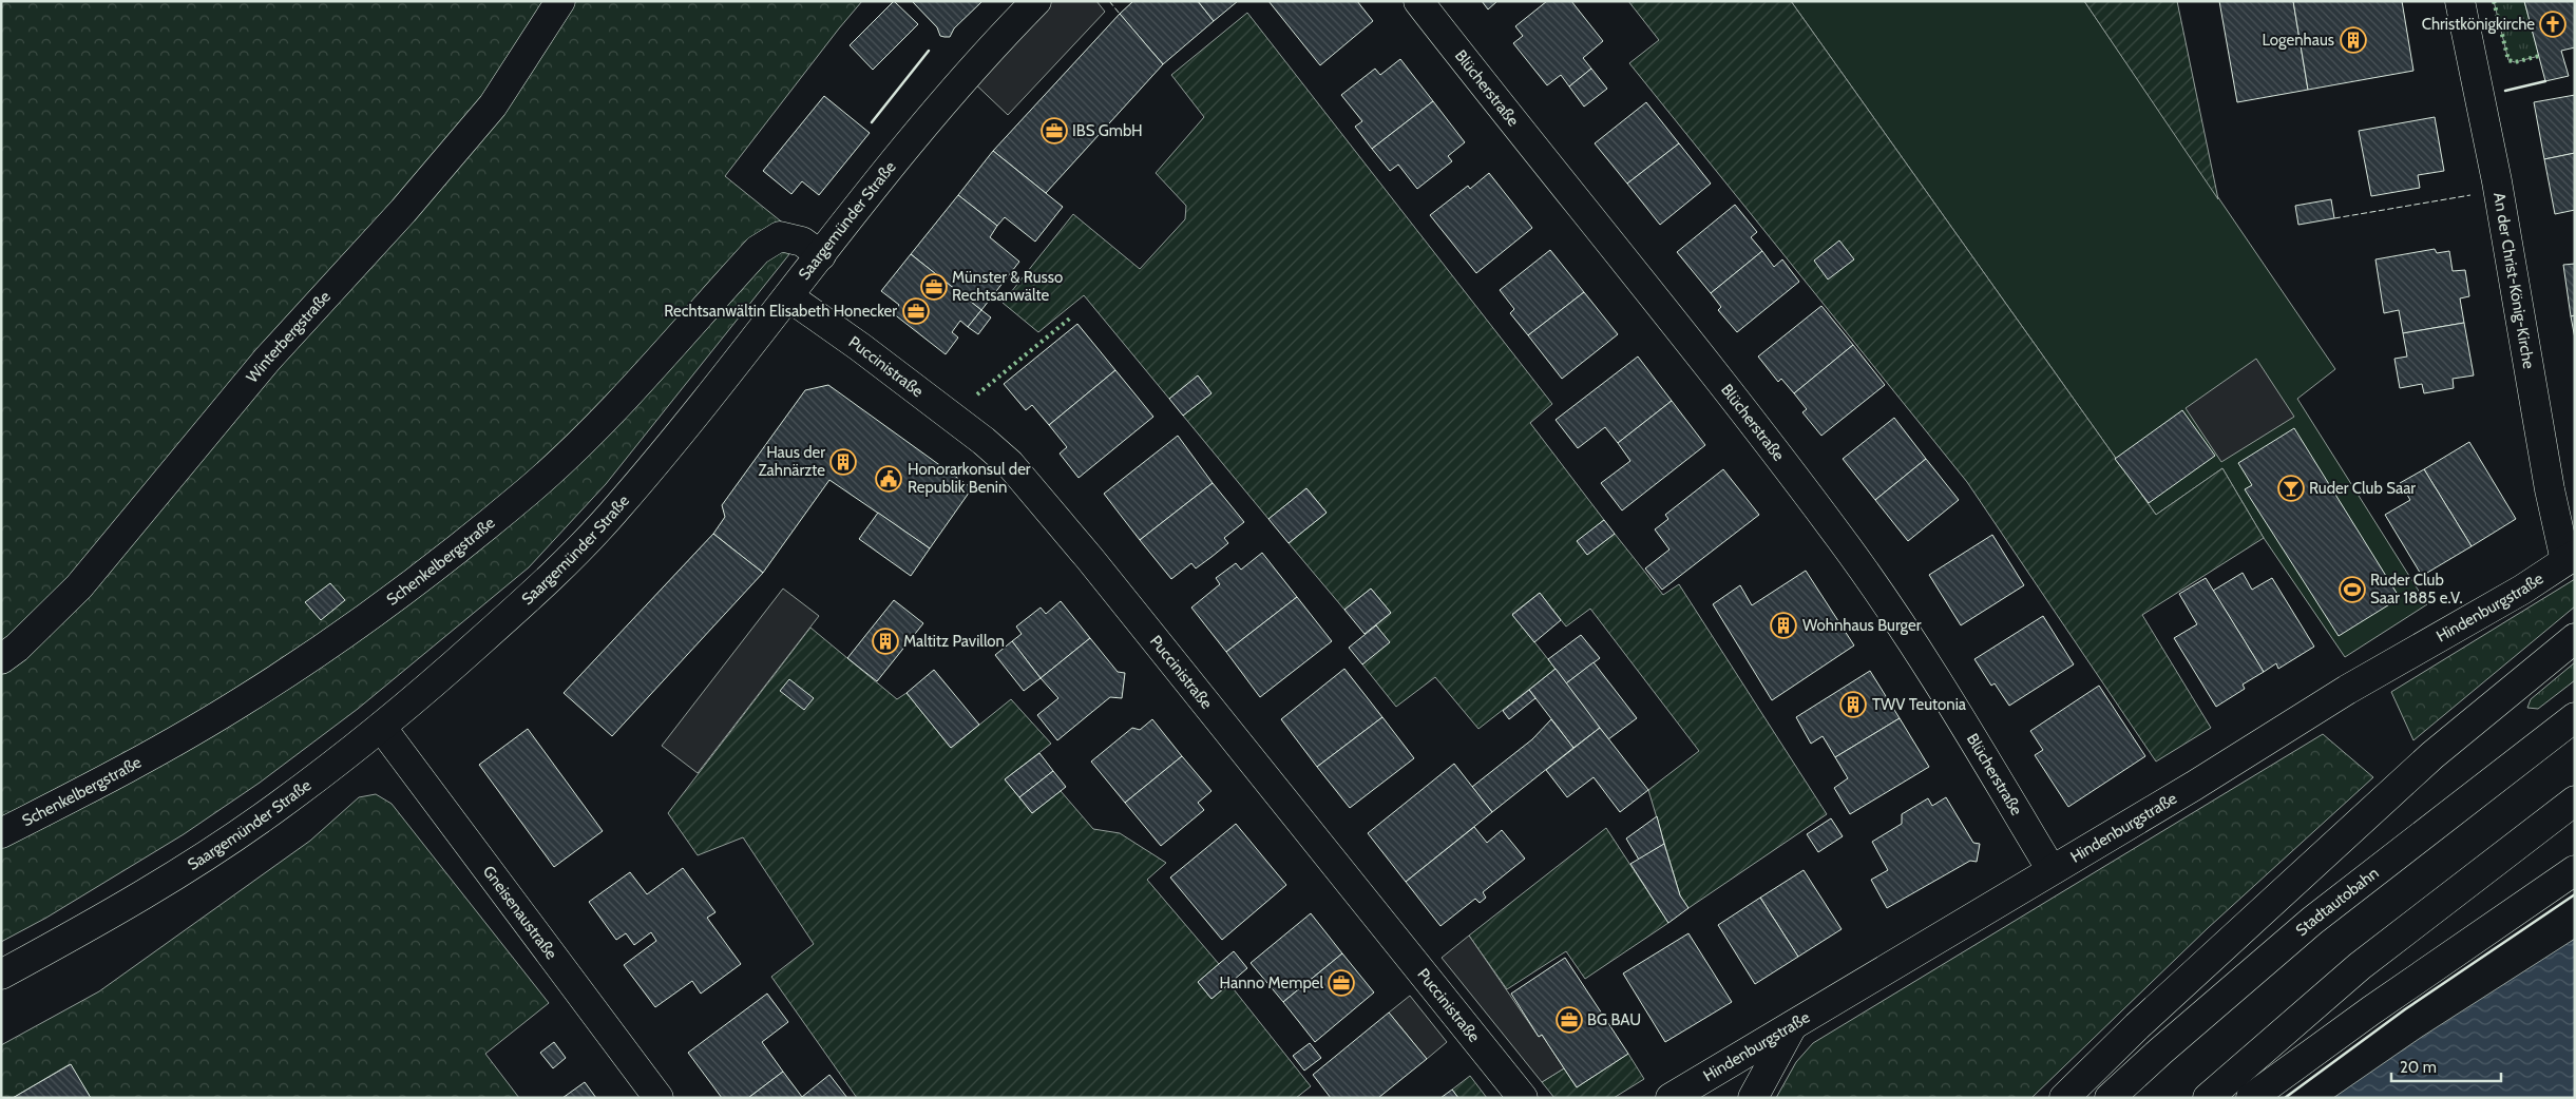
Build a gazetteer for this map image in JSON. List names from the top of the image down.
{
  "streets": {
    "main road": [
      "Blücherstraße",
      "Saargemünder Straße",
      "An der Christ-König-Kirche",
      "Winterbergstraße",
      "Puccinistraße",
      "Schenkelbergstraße",
      "Hindenburgstraße",
      "Stadtautobahn",
      "Gneisenaustraße"
    ]
  },
  "crossings": [
    ["Blücherstraße", "Hindenburgstraße"],
    ["Saargemünder Straße", "Puccinistraße"],
    ["Saargemünder Straße", "Schenkelbergstraße"],
    ["Saargemünder Straße", "Gneisenaustraße"],
    ["An der Christ-König-Kirche", "Hindenburgstraße"]
  ],
  "places": {
    "church": ["Christkönigkirche"],
    "building": [
      "Logenhaus",
      "Haus der Zahnärzte",
      "Wohnhaus Burger",
      "Maltitz Pavillon",
      "TWV Teutonia"
    ],
    "office": [
      "IBS GmbH",
      "Münster & Russo Rechtsanwälte",
      "Rechtsanwältin Elisabeth Honecker",
      "Hanno Mempel",
      "BG BAU"
    ],
    "public building": ["Honorarkonsul der Republik Benin"],
    "bar": ["Ruder Club Saar"],
    "sports": ["Ruder Club Saar 1885 e.V."]
  },
  "scale_bar": "20 m"
}
